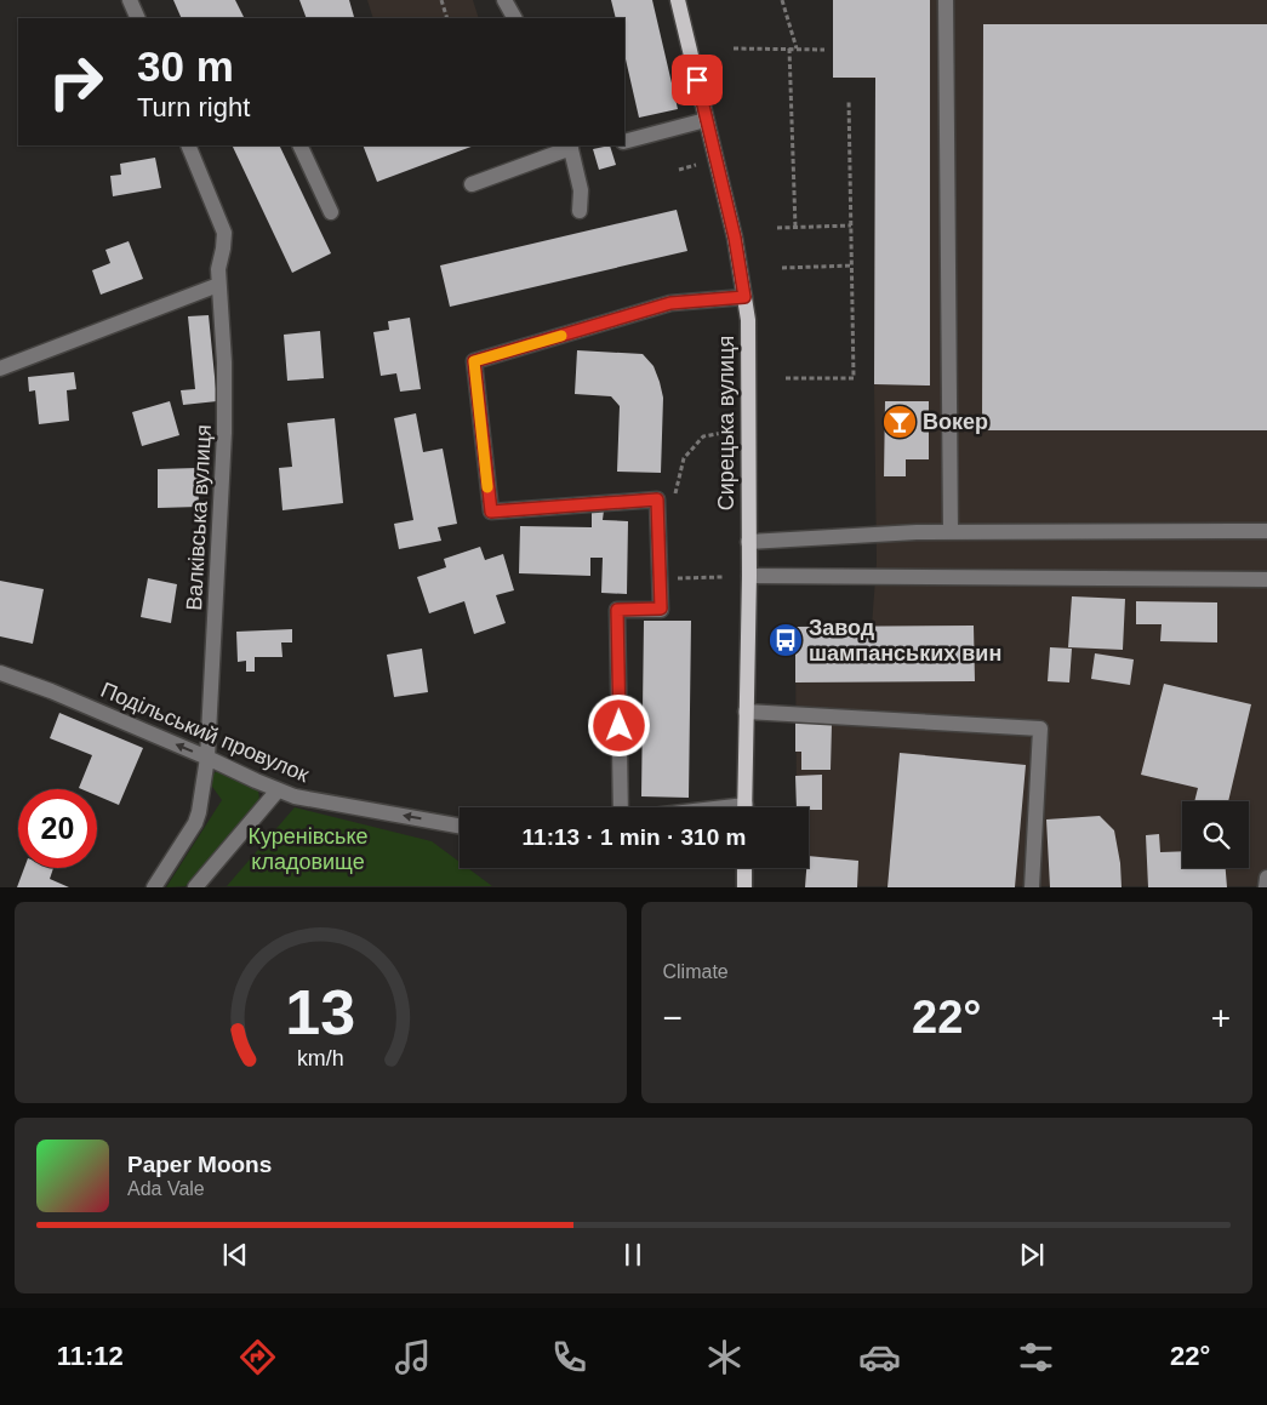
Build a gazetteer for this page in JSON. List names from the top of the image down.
{
  "streets": {
    "main road": ["Сирецька вулиця"],
    "street": ["Валківська вулиця", "Подільський провулок"]
  },
  "crossings": [
    ["Валківська вулиця", "Подільський провулок"]
  ],
  "one_way": ["Подільський провулок"],
  "parks": ["Куренівське кладовище"],
  "places": {
    "bar": ["Вокер"],
    "bus stop": ["Завод шампанських вин"]
  },
  "page": {
    "turn": ["30 m", "Turn right"],
    "limit": "20",
    "trip": "11:13 · 1 min · 310 m",
    "tile": "Climate",
    "heat": ["−", "22°", "+"],
    "song": ["Paper Moons", "Ada Vale"],
    "tabs": ["11:12", "22°"],
    "gauge": ["13", "km/h"]
  }
}
